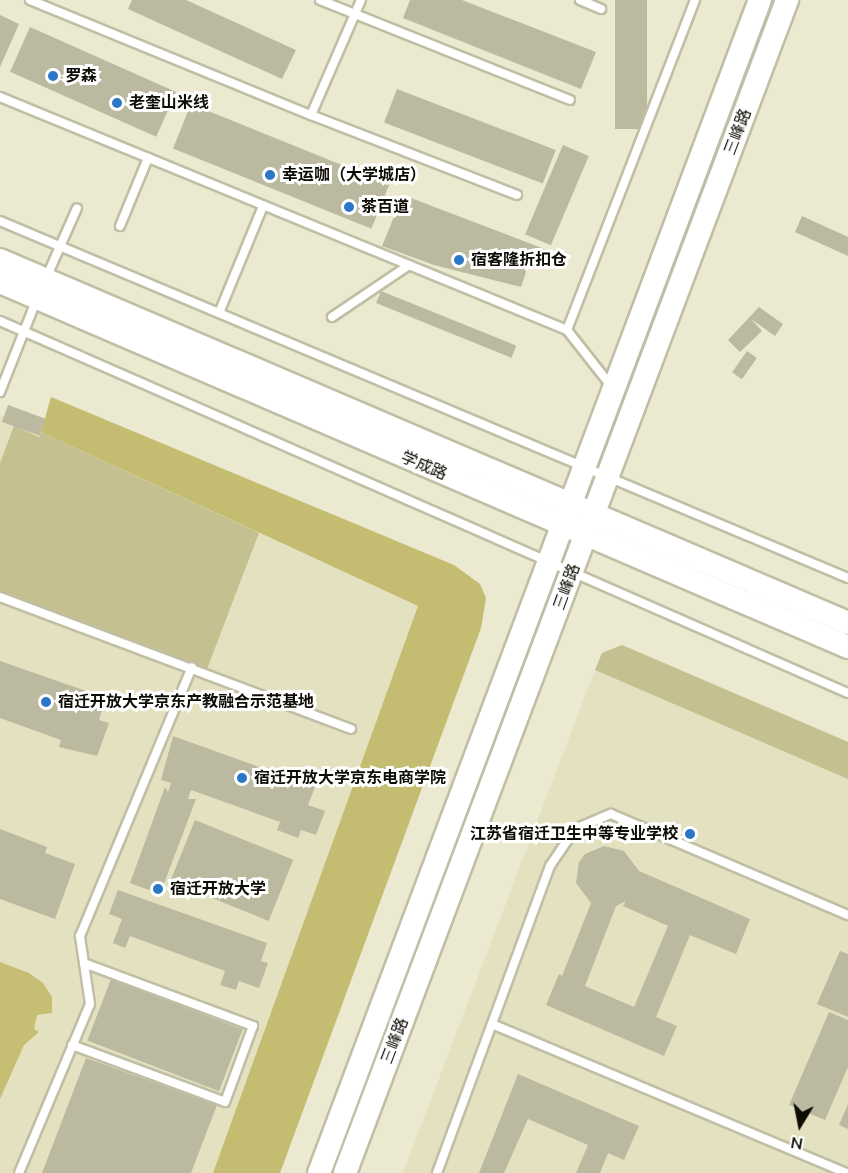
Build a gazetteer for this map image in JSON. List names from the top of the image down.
{
  "streets": {
    "main road": ["三峰路", "学成路"]
  },
  "crossings": [
    ["三峰路", "学成路"]
  ],
  "places": [
    "罗森",
    "老奎山米线",
    "幸运咖（大学城店）",
    "茶百道",
    "宿客隆折扣仓",
    "宿迁开放大学京东产教融合示范基地",
    "宿迁开放大学京东电商学院",
    "江苏省宿迁卫生中等专业学校",
    "宿迁开放大学"
  ],
  "north": "bottom"
}
